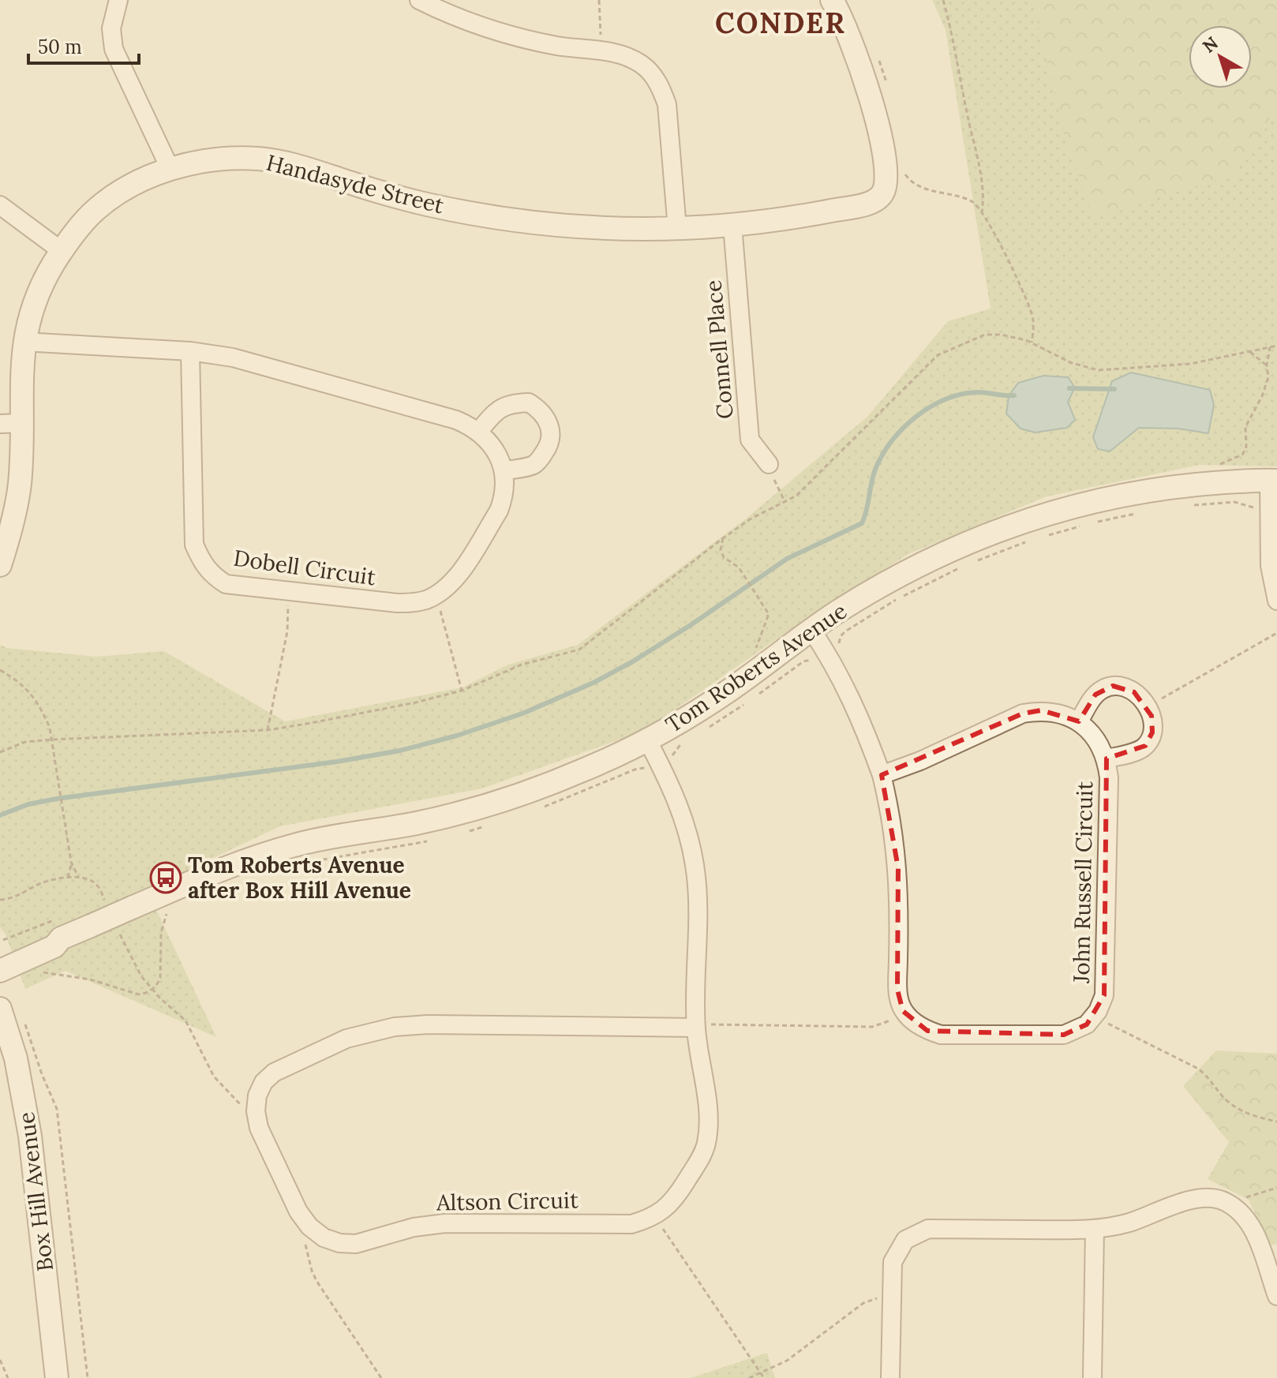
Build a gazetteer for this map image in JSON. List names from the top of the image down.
{
  "streets": {
    "street": [
      "Handasyde Street",
      "Connell Place",
      "Dobell Circuit",
      "Tom Roberts Avenue",
      "John Russell Circuit",
      "Box Hill Avenue",
      "Altson Circuit"
    ]
  },
  "crossings": [
    ["Handasyde Street", "Connell Place"],
    ["Tom Roberts Avenue", "Altson Circuit"]
  ],
  "districts": ["CONDER"],
  "places": {
    "bus stop": ["Tom Roberts Avenue after Box Hill Avenue"]
  },
  "scale_bar": "50 m",
  "north": "top left"
}
